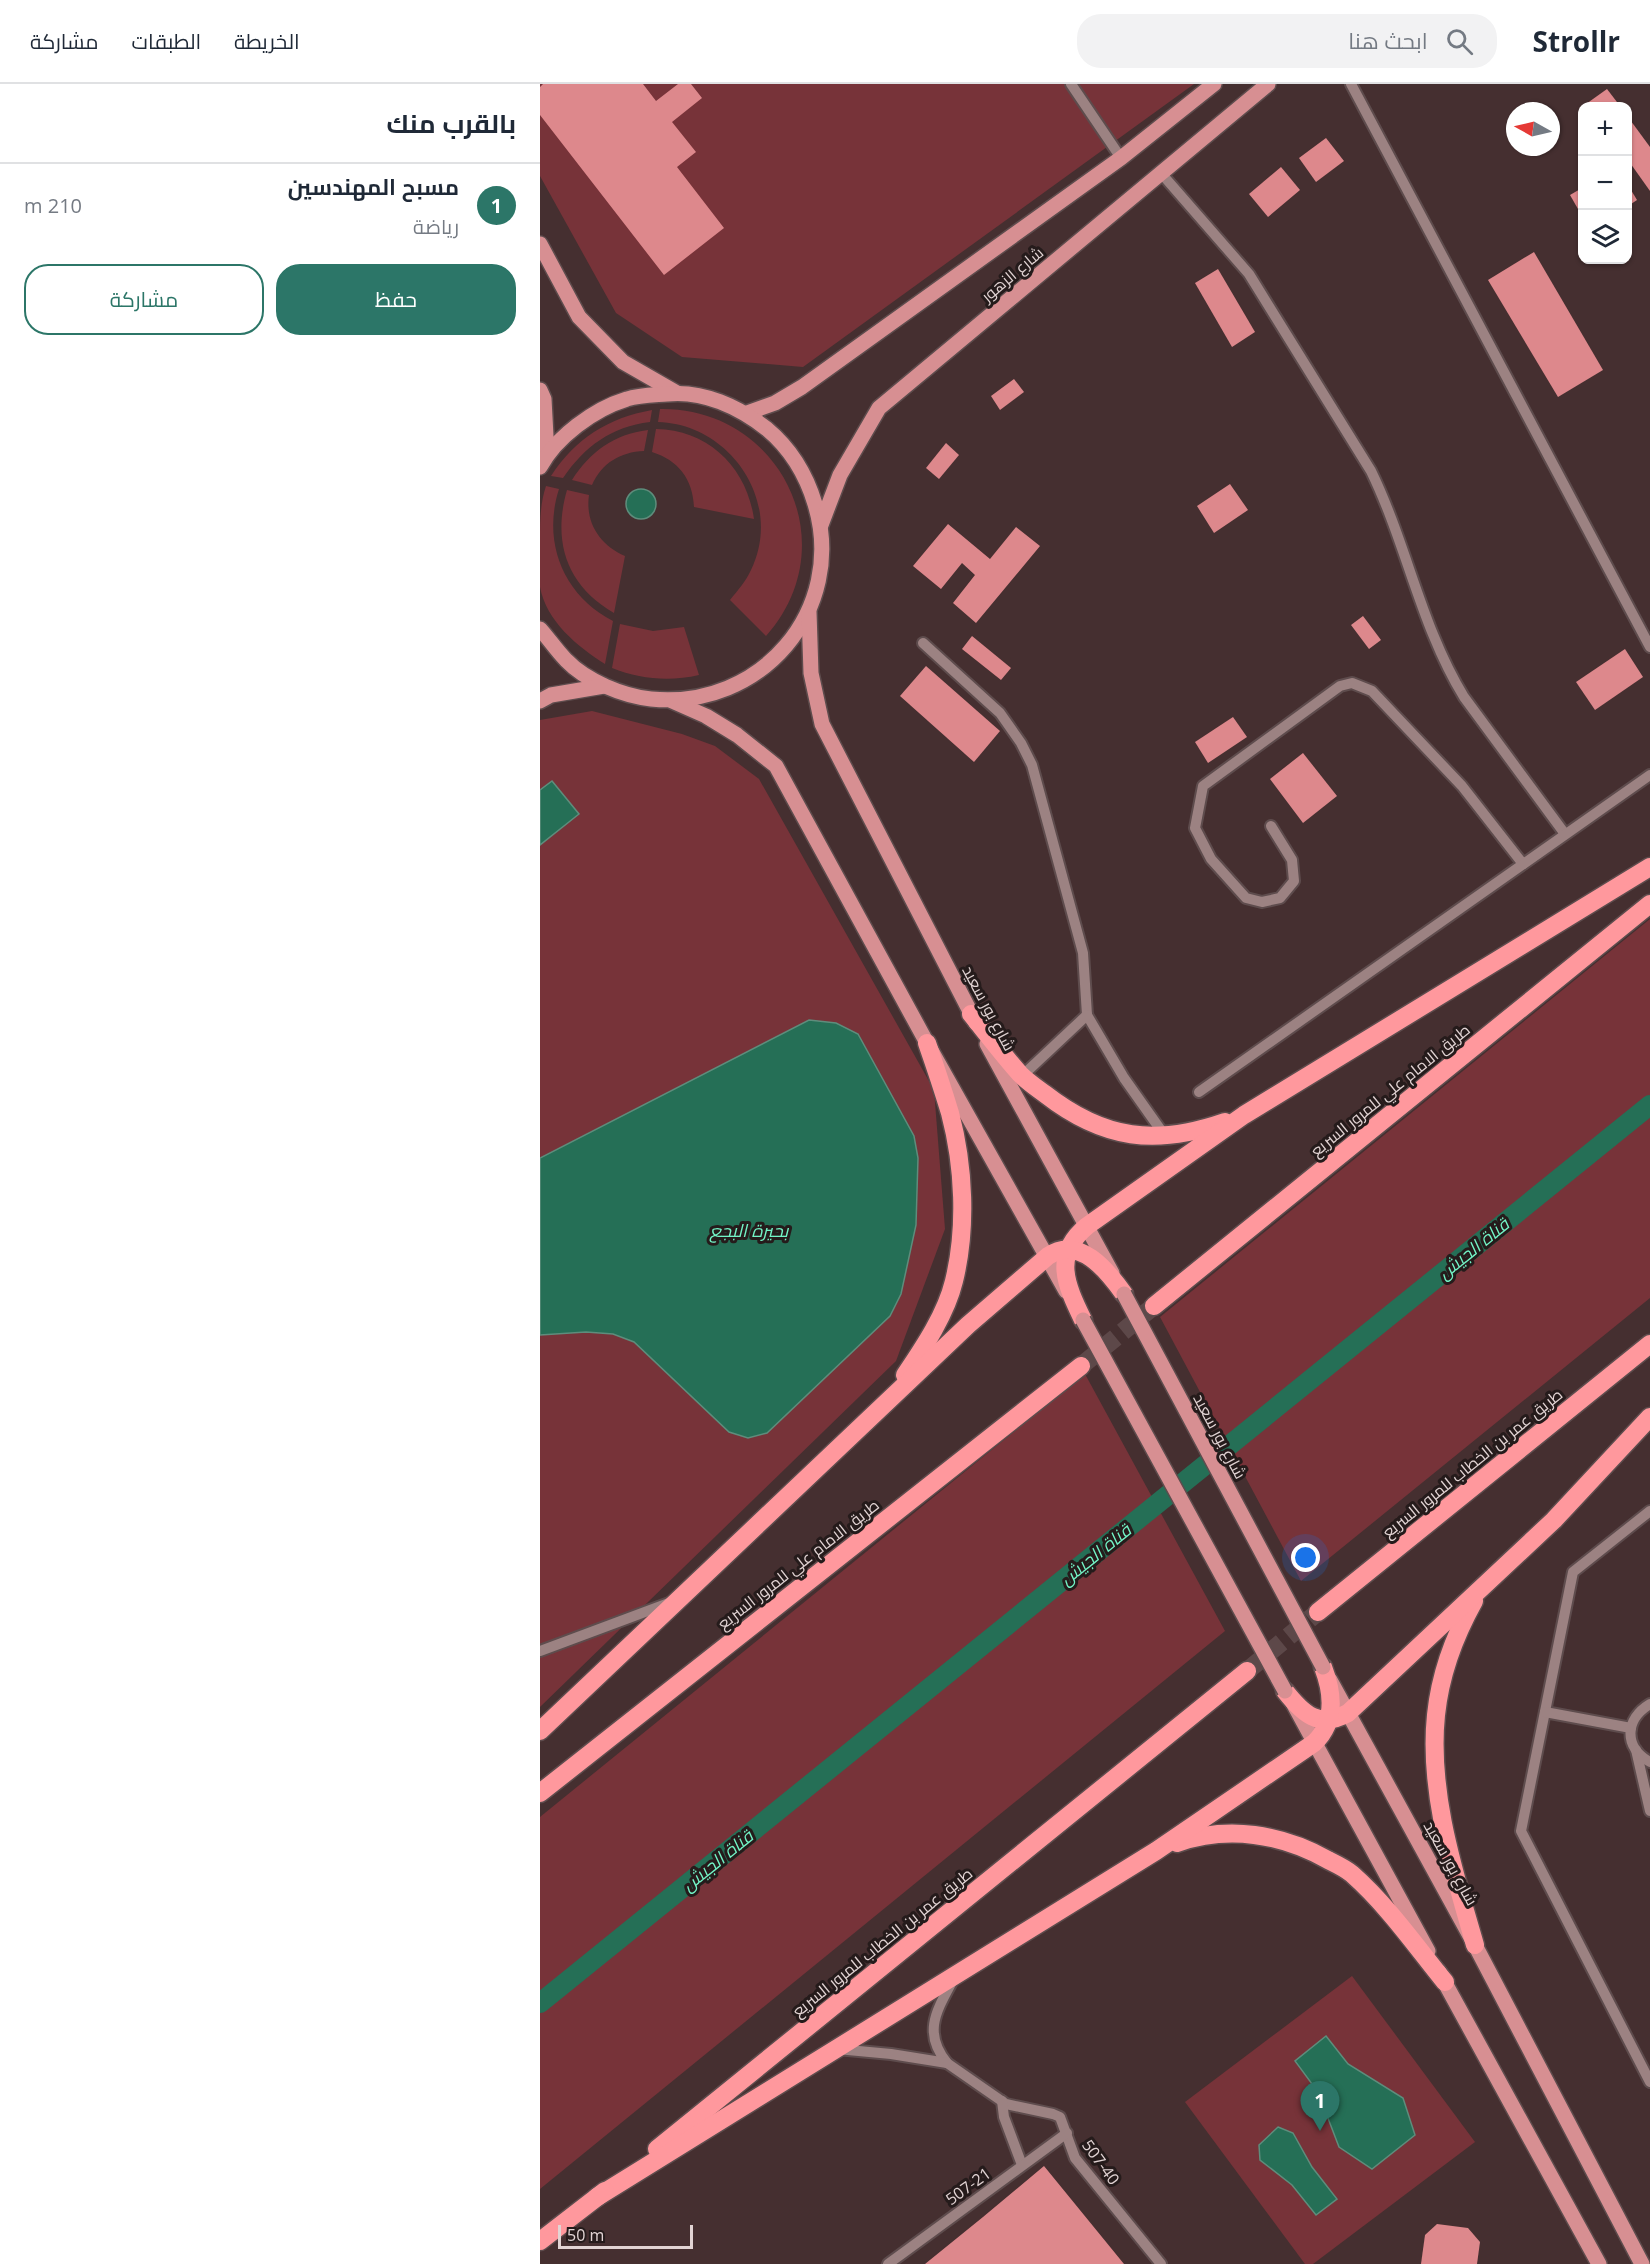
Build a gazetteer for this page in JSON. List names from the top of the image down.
{
  "streets": {
    "highway": ["طريق الامام علي للمرور السريع", "طريق عمر بن الخطاب للمرور السريع"],
    "main road": ["شارع الزهور", "شارع بور سعيد"],
    "street": ["507-40", "507-21"]
  },
  "crossings": [
    ["507-40", "507-21"]
  ],
  "water": ["بحيرة البجع", "قناة الجيش"],
  "scale_bar": "50 m",
  "north": "left",
  "page": {
    "header": "Strollr",
    "search": "ابحث هنا",
    "nav": ["الخريطة", "الطبقات", "مشاركة"],
    "heading": "بالقرب منك",
    "map_buttons": ["+", "−"],
    "list": [
      {
        "mark": "1",
        "name": "مسبح المهندسين",
        "note": "رياضة",
        "value": "210 m"
      }
    ],
    "buttons": ["حفظ", "مشاركة"],
    "pins": "1",
    "scale": "50 m"
  }
}
